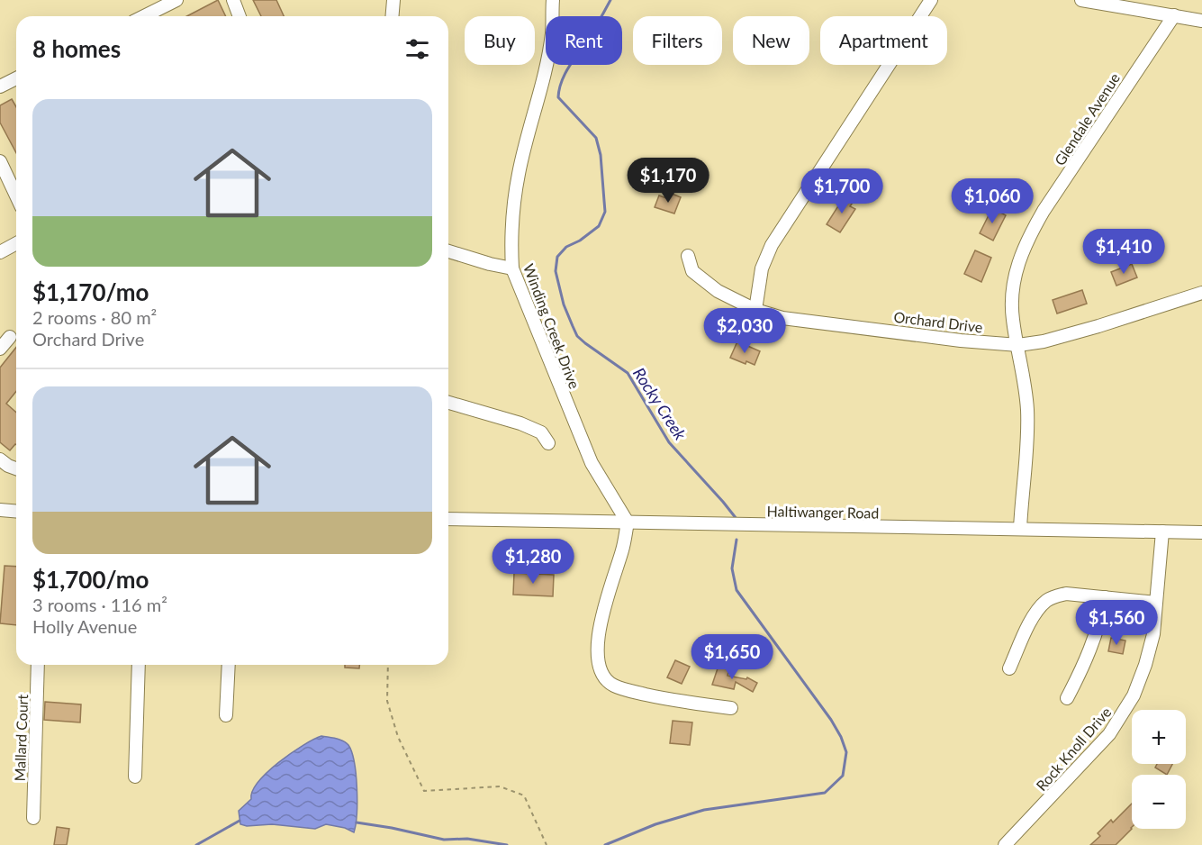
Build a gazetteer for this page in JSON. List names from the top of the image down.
{
  "streets": {
    "street": [
      "Glendale Avenue",
      "Orchard Drive",
      "Winding Creek Drive",
      "Haltiwanger Road",
      "Mallard Court",
      "Rock Knoll Drive"
    ]
  },
  "crossings": [
    ["Glendale Avenue", "Orchard Drive"],
    ["Glendale Avenue", "Haltiwanger Road"],
    ["Winding Creek Drive", "Haltiwanger Road"],
    ["Haltiwanger Road", "Rock Knoll Drive"]
  ],
  "water": ["Rocky Creek"],
  "page": {
    "chip": [
      "Buy",
      "Rent",
      "Filters",
      "New",
      "Apartment"
    ],
    "heading": "8 homes",
    "list": [
      {
        "name": "$1,170/mo",
        "note": "2 rooms · 80 m² · Orchard Drive"
      },
      {
        "name": "$1,700/mo",
        "note": "3 rooms · 116 m² · Holly Avenue"
      }
    ],
    "price": [
      "$1,170",
      "$1,700",
      "$1,060",
      "$1,410",
      "$2,030",
      "$1,280",
      "$1,560",
      "$1,650"
    ],
    "map_buttons": ["+", "−"]
  }
}
